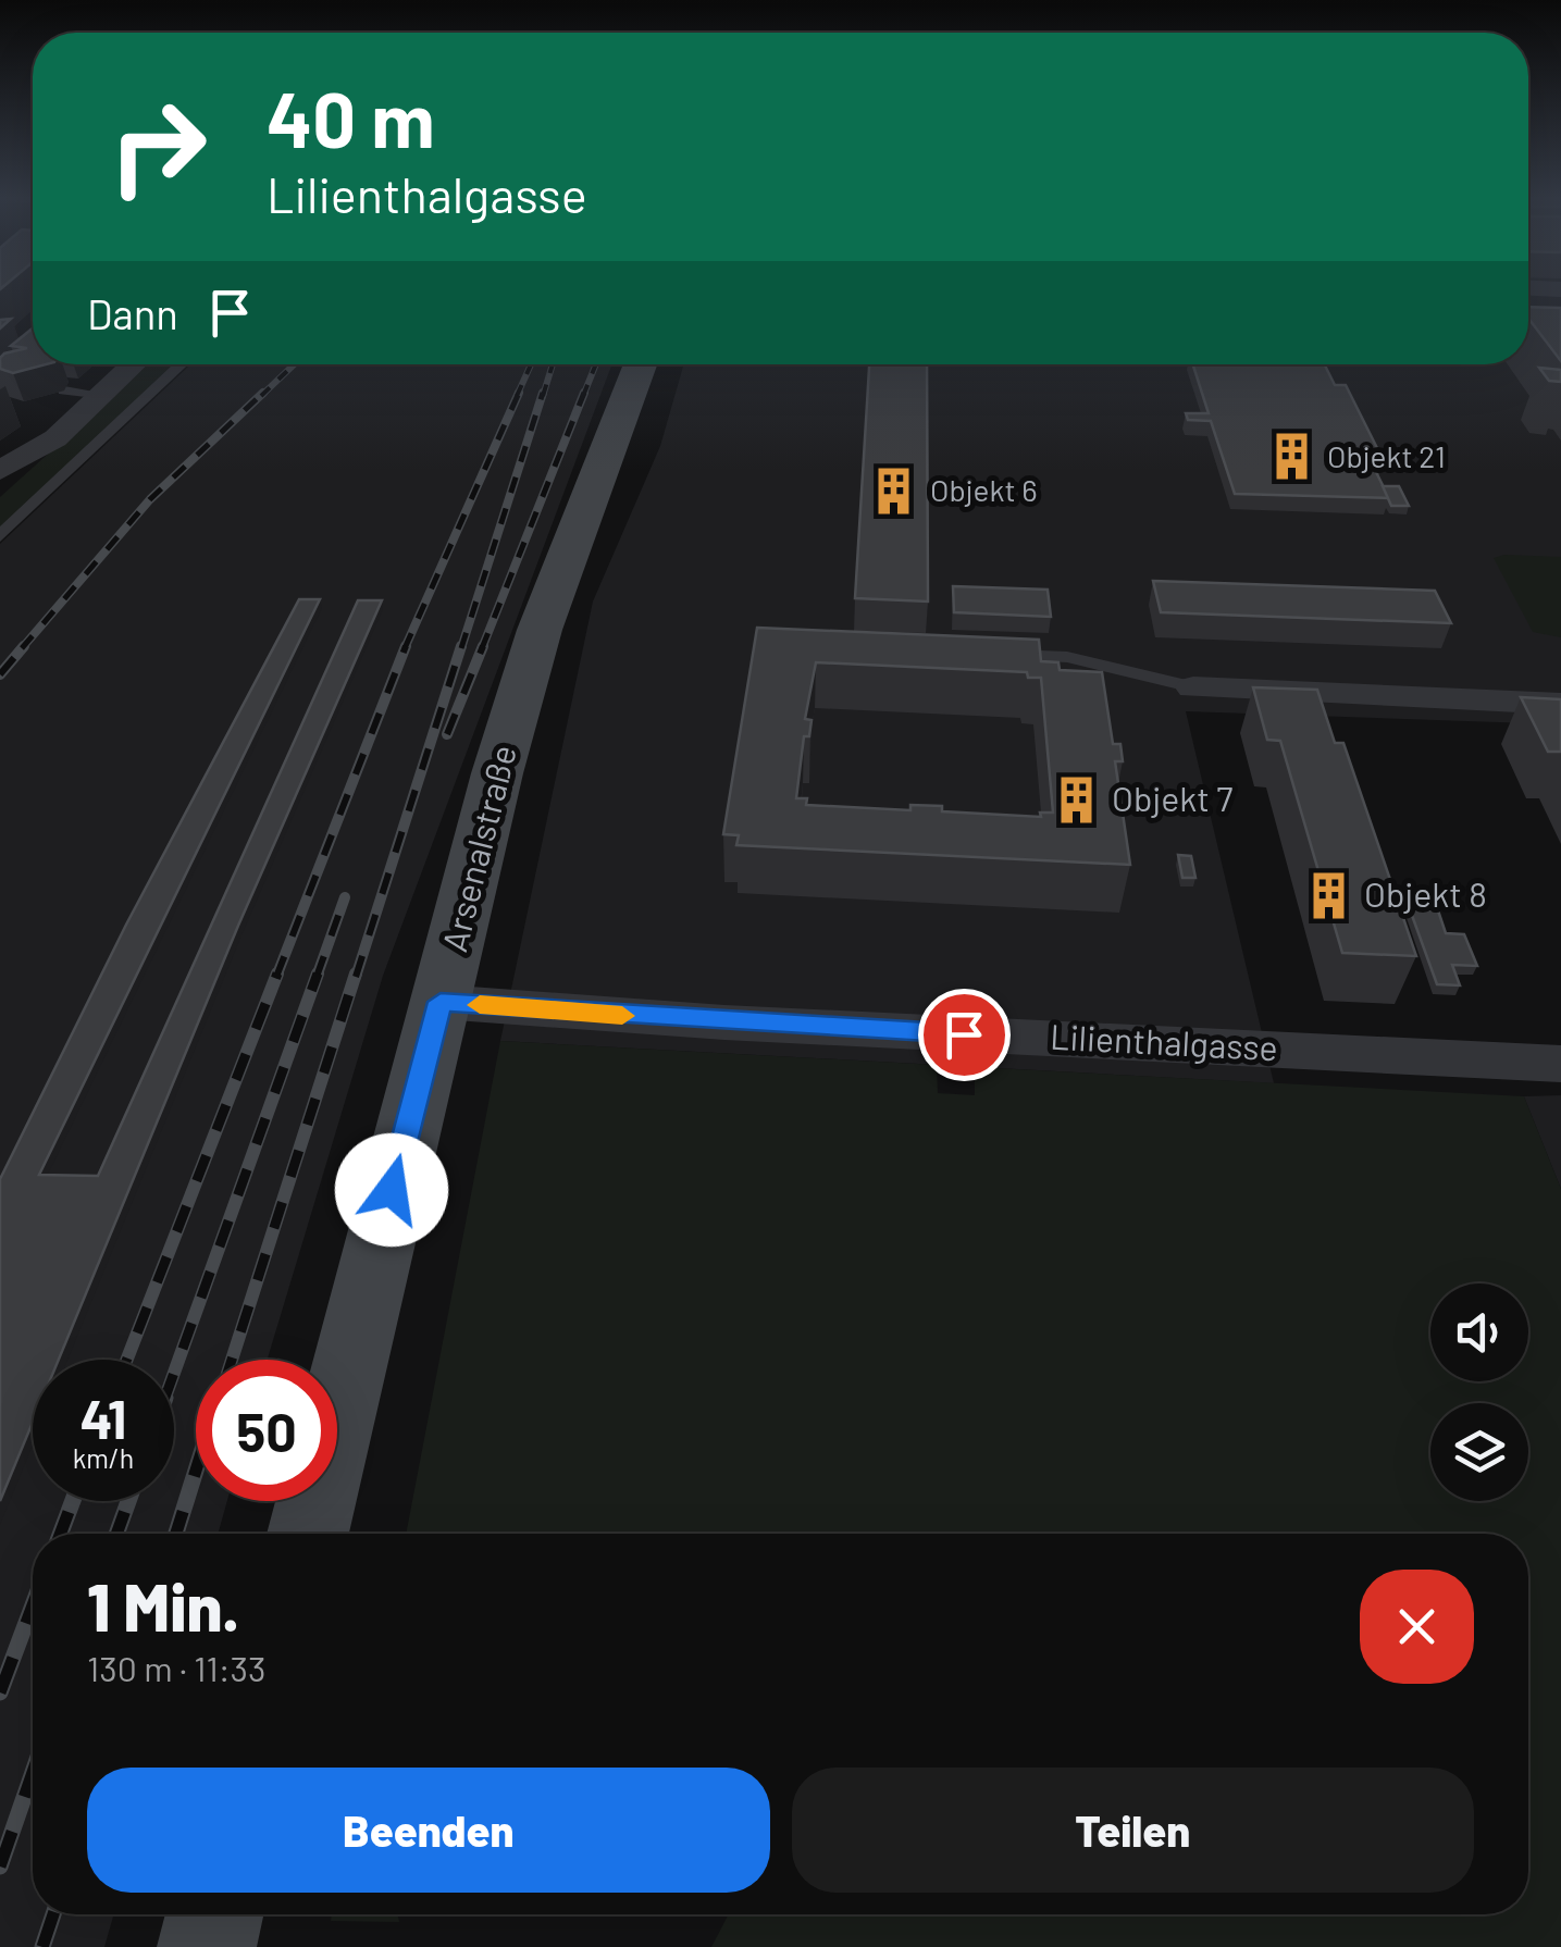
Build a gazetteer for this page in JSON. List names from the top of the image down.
{
  "streets": {
    "main road": ["Arsenalstraße"],
    "street": ["Lilienthalgasse"]
  },
  "crossings": [
    ["Arsenalstraße", "Lilienthalgasse"]
  ],
  "places": {
    "building": [
      "Objekt 21",
      "Objekt 6",
      "Objekt 7",
      "Objekt 8"
    ]
  },
  "page": {
    "turn": ["40 m", "Lilienthalgasse"],
    "then": "Dann",
    "speed": "41 km/h",
    "limit": "50",
    "heading": ["1 Min.", "130 m · 11:33"],
    "buttons": ["Beenden", "Teilen"]
  }
}
